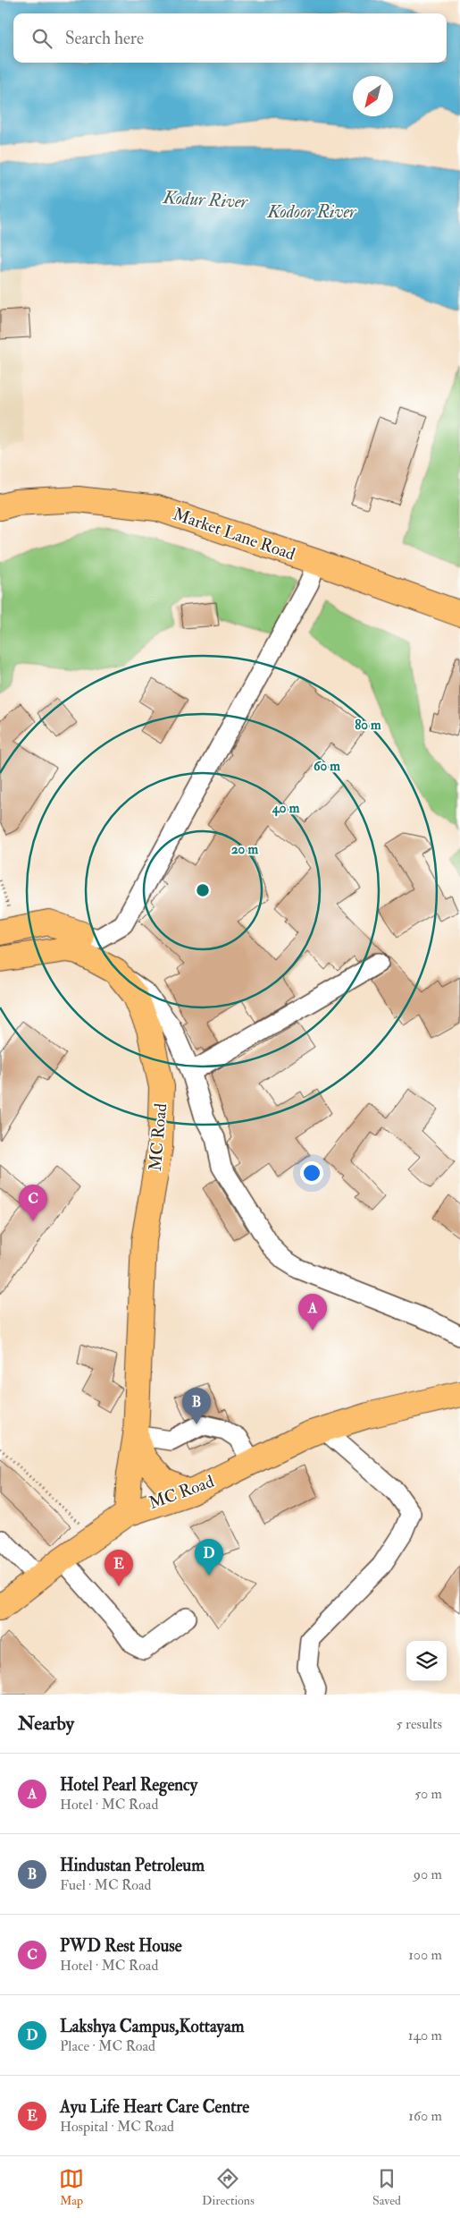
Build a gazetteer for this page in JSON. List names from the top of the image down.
{
  "streets": {
    "main road": ["Market Lane Road", "MC Road"]
  },
  "water": ["Kodur River", "Kodoor River"],
  "north": "bottom left",
  "page": {
    "search": "Search here",
    "pins": [
      "C",
      "A",
      "B",
      "D",
      "E"
    ],
    "heading": ["Nearby", "5 results"],
    "list": [
      {
        "mark": "A",
        "name": "Hotel Pearl Regency",
        "note": "Hotel · MC Road",
        "value": "50 m"
      },
      {
        "mark": "B",
        "name": "Hindustan Petroleum",
        "note": "Fuel · MC Road",
        "value": "90 m"
      },
      {
        "mark": "C",
        "name": "PWD Rest House",
        "note": "Hotel · MC Road",
        "value": "100 m"
      },
      {
        "mark": "D",
        "name": "Lakshya Campus,Kottayam",
        "note": "Place · MC Road",
        "value": "140 m"
      },
      {
        "mark": "E",
        "name": "Ayu Life Heart Care Centre",
        "note": "Hospital · MC Road",
        "value": "160 m"
      }
    ],
    "nav": ["Map", "Directions", "Saved"]
  },
  "rings": [
    "80 m",
    "60 m",
    "40 m",
    "20 m"
  ]
}
